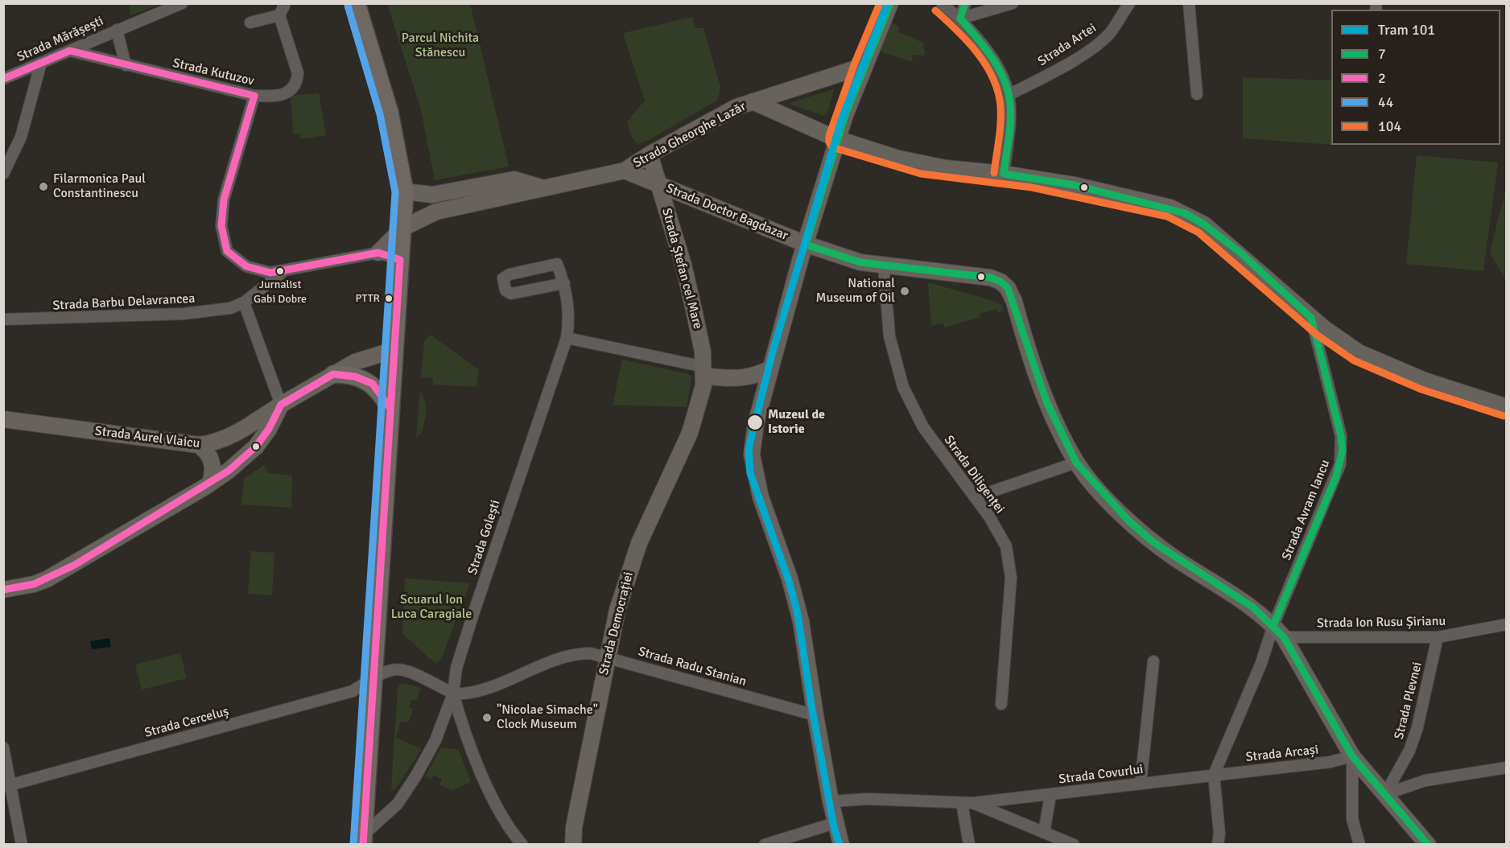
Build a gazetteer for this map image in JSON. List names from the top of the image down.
{
  "streets": {
    "main road": [
      "Strada Gheorghe Lazăr",
      "Strada Doctor Bagdazar",
      "Strada Ștefan cel Mare",
      "Strada Aurel Vlaicu",
      "Strada Democrației"
    ],
    "street": [
      "Strada Mărășești",
      "Strada Artei",
      "Strada Kutuzov",
      "Strada Barbu Delavrancea",
      "Strada Diligenței",
      "Strada Avram Iancu",
      "Strada Golești",
      "Strada Ion Rusu Șirianu",
      "Strada Radu Stanian",
      "Strada Plevnei",
      "Strada Cerceluș",
      "Strada Arcași",
      "Strada Covurlui"
    ]
  },
  "crossings": [
    ["Strada Mărășești", "Strada Kutuzov"],
    ["Strada Gheorghe Lazăr", "Strada Doctor Bagdazar"],
    ["Strada Gheorghe Lazăr", "Strada Ștefan cel Mare"],
    ["Strada Doctor Bagdazar", "Strada Ștefan cel Mare"],
    ["Strada Doctor Bagdazar", "Strada Diligenței"],
    ["Strada Ștefan cel Mare", "Strada Democrației"],
    ["Strada Golești", "Strada Radu Stanian"],
    ["Strada Ion Rusu Șirianu", "Strada Plevnei"],
    ["Strada Democrației", "Strada Radu Stanian"],
    ["Strada Arcași", "Strada Covurlui"]
  ],
  "parks": ["Parcul Nichita Stănescu", "Scuarul Ion Luca Caragiale"],
  "places": [
    "Filarmonica Paul Constantinescu",
    "Jurnalist Gabi Dobre",
    "National Museum of Oil",
    "PTTR",
    "Muzeul de Istorie",
    "\"Nicolae Simache\" Clock Museum"
  ],
  "lines": [
    "tram line 101",
    "transit line 7",
    "transit line 104",
    "transit line 44",
    "transit line 2"
  ],
  "legend": [
    "Tram 101",
    "7",
    "2",
    "44",
    "104"
  ]
}
